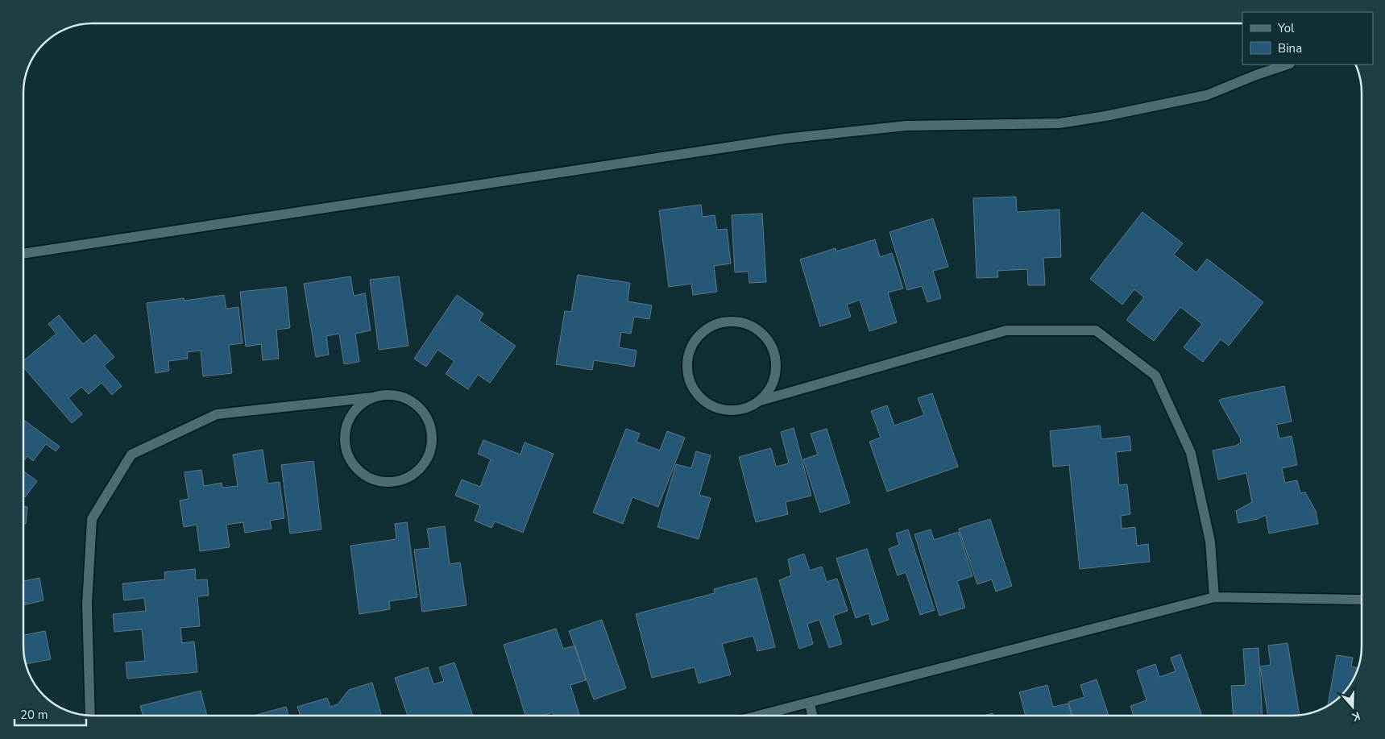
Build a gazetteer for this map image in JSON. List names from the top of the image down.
{
  "legend": ["Yol", "Bina"],
  "scale_bar": "20 m",
  "north": "bottom"
}
